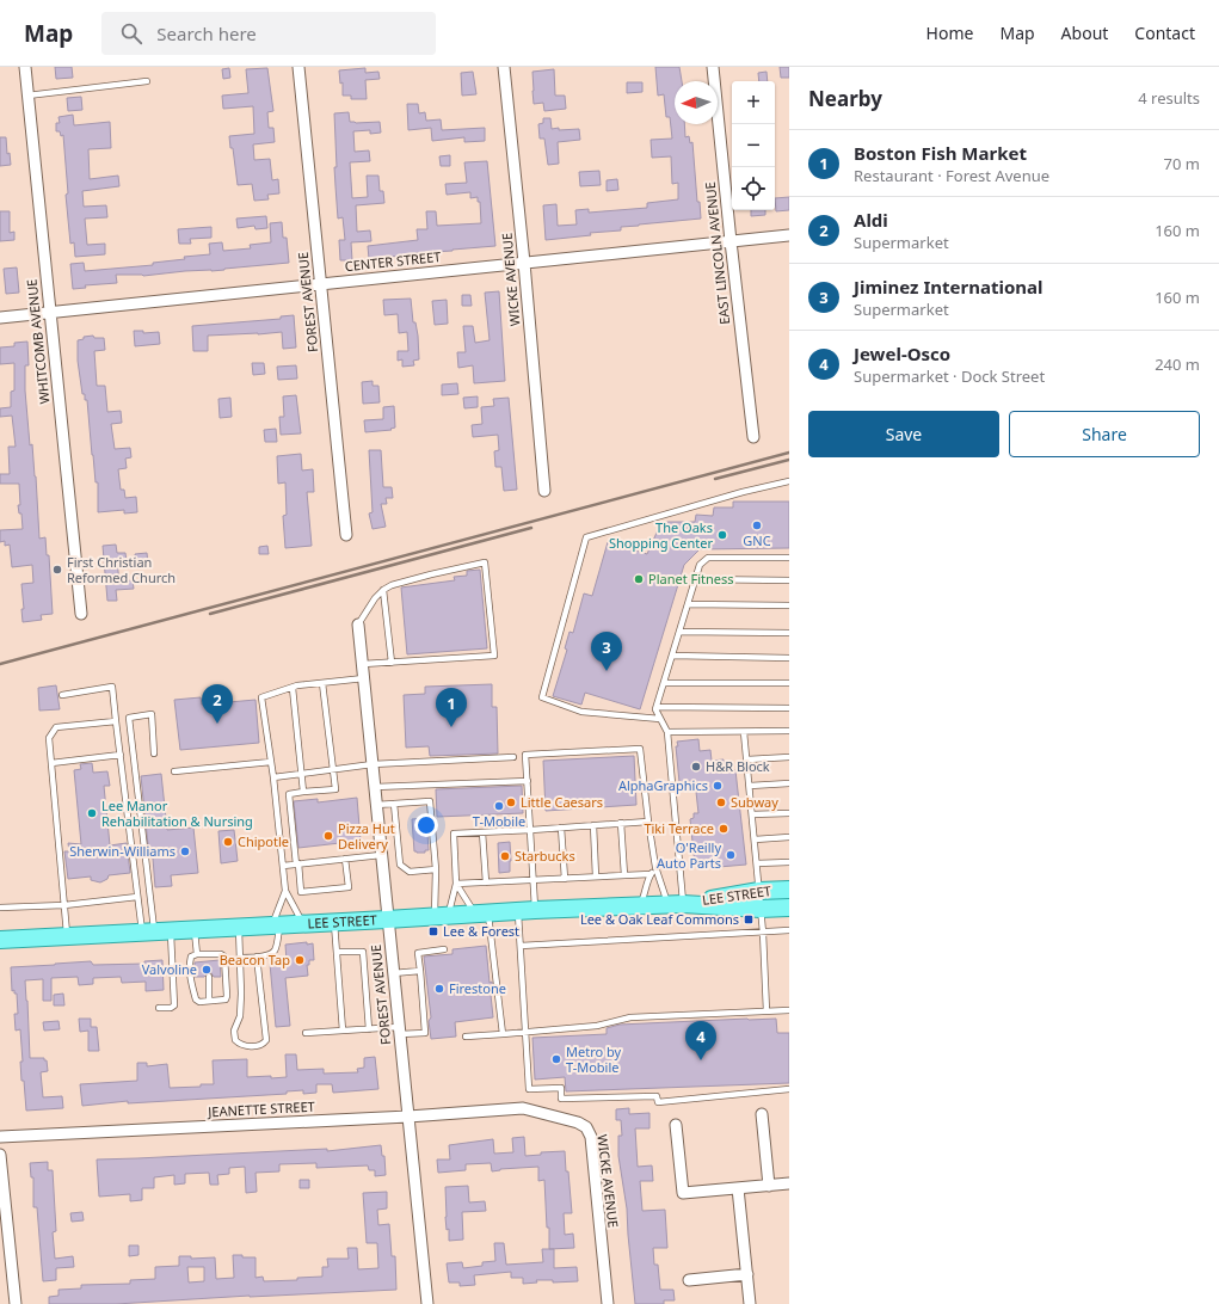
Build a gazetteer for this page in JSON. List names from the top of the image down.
{
  "streets": {
    "main road": ["LEE STREET"],
    "street": [
      "EAST LINCOLN AVENUE",
      "CENTER STREET",
      "WICKE AVENUE",
      "FOREST AVENUE",
      "WHITCOMB AVENUE",
      "JEANETTE STREET"
    ]
  },
  "crossings": [
    ["EAST LINCOLN AVENUE", "CENTER STREET"],
    ["CENTER STREET", "WICKE AVENUE"],
    ["CENTER STREET", "FOREST AVENUE"],
    ["CENTER STREET", "WHITCOMB AVENUE"],
    ["WICKE AVENUE", "JEANETTE STREET"],
    ["FOREST AVENUE", "LEE STREET"],
    ["FOREST AVENUE", "JEANETTE STREET"]
  ],
  "places": {
    "other": [
      "GNC",
      "The Oaks Shopping Center",
      "First Christian Reformed Church",
      "Planet Fitness",
      "H&R Block",
      "AlphaGraphics",
      "Little Caesars",
      "Subway",
      "T-Mobile",
      "Lee Manor Rehabilitation & Nursing",
      "Tiki Terrace",
      "Pizza Hut Delivery",
      "Chipotle",
      "Sherwin-Williams",
      "O'Reilly Auto Parts",
      "Starbucks",
      "Beacon Tap",
      "Valvoline",
      "Firestone",
      "Metro by T-Mobile"
    ],
    "transit": ["Lee & Oak Leaf Commons", "Lee & Forest"]
  },
  "north": "left",
  "page": {
    "header": "Map",
    "search": "Search here",
    "nav": [
      "Home",
      "Map",
      "About",
      "Contact"
    ],
    "heading": ["Nearby", "4 results"],
    "map_buttons": ["+", "−"],
    "list": [
      {
        "mark": "1",
        "name": "Boston Fish Market",
        "note": "Restaurant · Forest Avenue",
        "value": "70 m"
      },
      {
        "mark": "2",
        "name": "Aldi",
        "note": "Supermarket",
        "value": "160 m"
      },
      {
        "mark": "3",
        "name": "Jiminez International",
        "note": "Supermarket",
        "value": "160 m"
      },
      {
        "mark": "4",
        "name": "Jewel-Osco",
        "note": "Supermarket · Dock Street",
        "value": "240 m"
      }
    ],
    "buttons": ["Save", "Share"],
    "pins": [
      "3",
      "2",
      "1",
      "4"
    ]
  }
}
